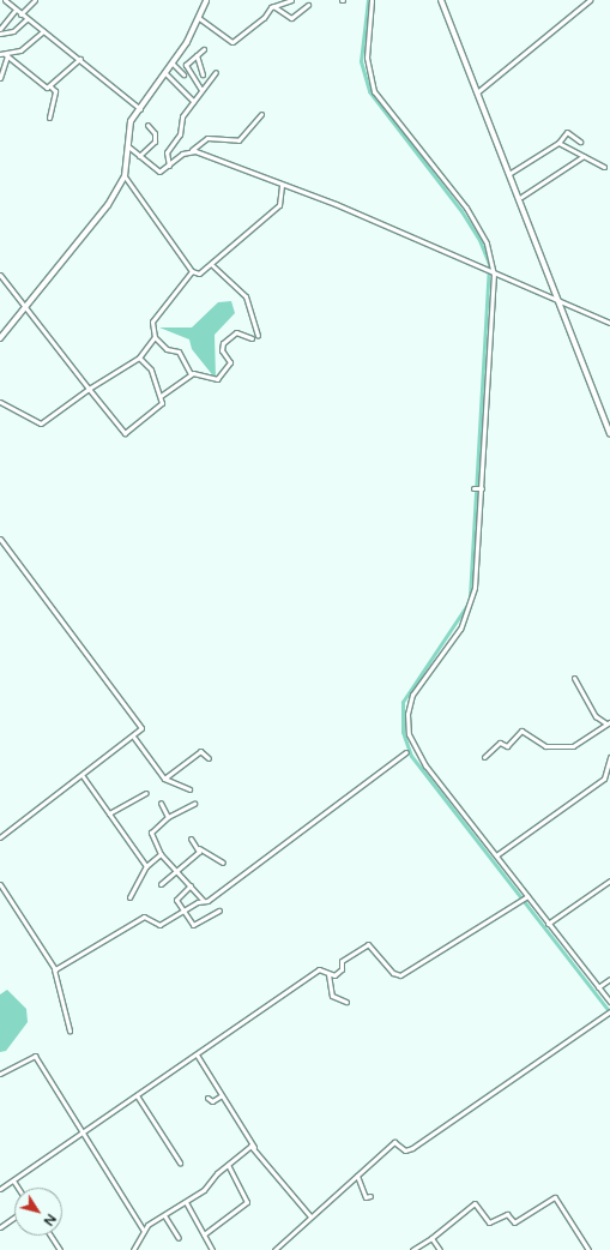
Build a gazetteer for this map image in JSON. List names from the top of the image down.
{
  "north": "bottom right"
}
